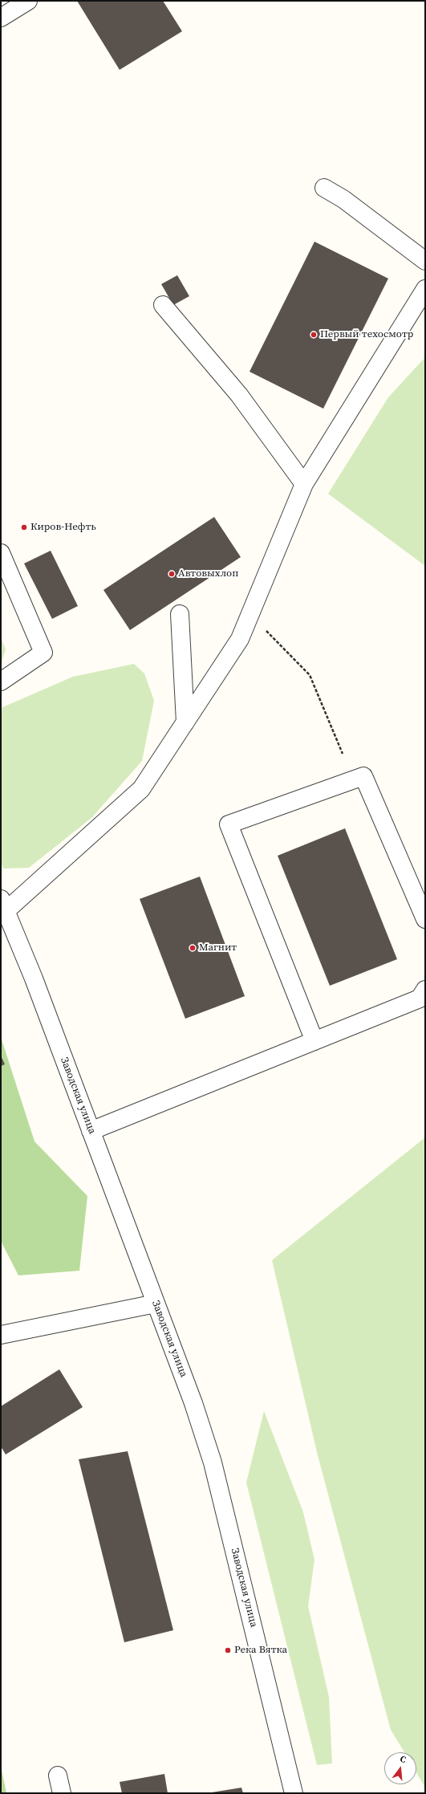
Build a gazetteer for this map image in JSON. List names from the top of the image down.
{
  "streets": {
    "street": ["Заводская улица"]
  },
  "places": [
    "Первый техосмотр",
    "Киров-Нефть",
    "Автовыхлоп",
    "Магнит",
    "Река Вятка"
  ],
  "north": "top"
}
